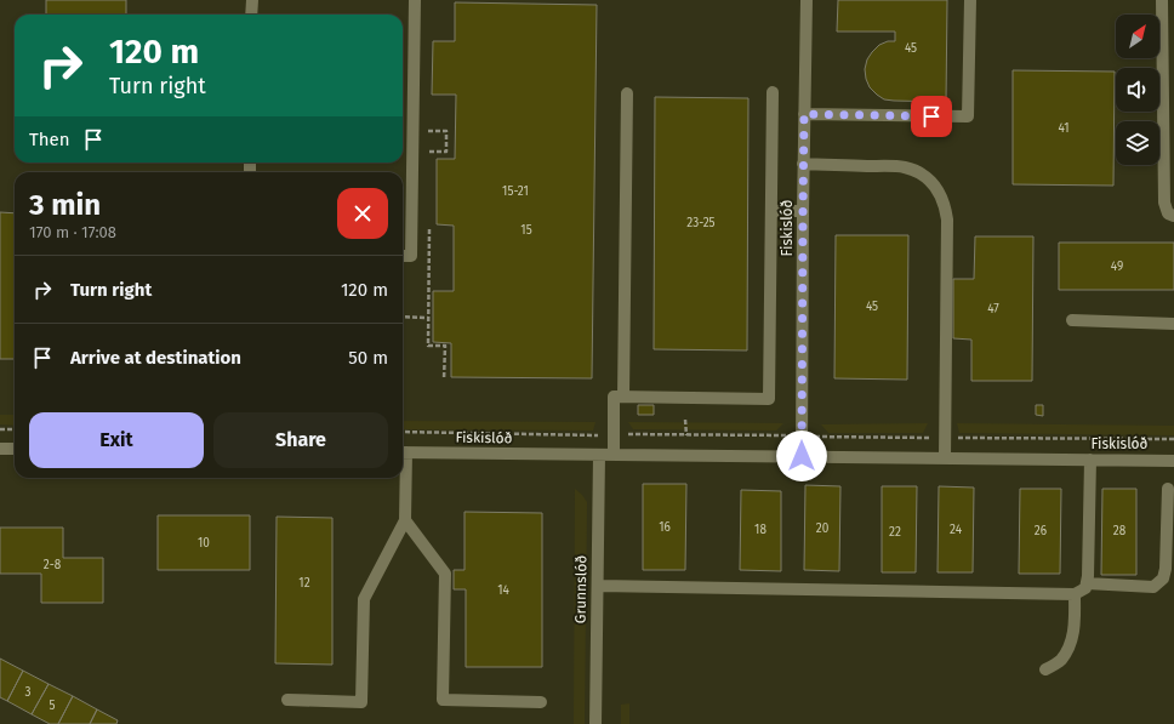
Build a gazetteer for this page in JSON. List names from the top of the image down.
{
  "streets": {
    "street": ["Fiskislóð", "Grunnslóð"]
  },
  "crossings": [
    ["Fiskislóð", "Grunnslóð"]
  ],
  "house_numbers": [
    "45",
    "41",
    "15-21",
    "23-25",
    "15",
    "49",
    "45",
    "47",
    "16",
    "20",
    "18",
    "24",
    "26",
    "28",
    "22",
    "10",
    "2-8",
    "12",
    "14",
    "3",
    "5"
  ],
  "north": "top right",
  "page": {
    "turn": ["120 m", "Turn right"],
    "then": "Then",
    "heading": ["3 min", "170 m · 17:08"],
    "list": [
      {
        "name": "Turn right",
        "value": "120 m"
      },
      {
        "name": "Arrive at destination",
        "value": "50 m"
      }
    ],
    "buttons": ["Exit", "Share"]
  }
}
